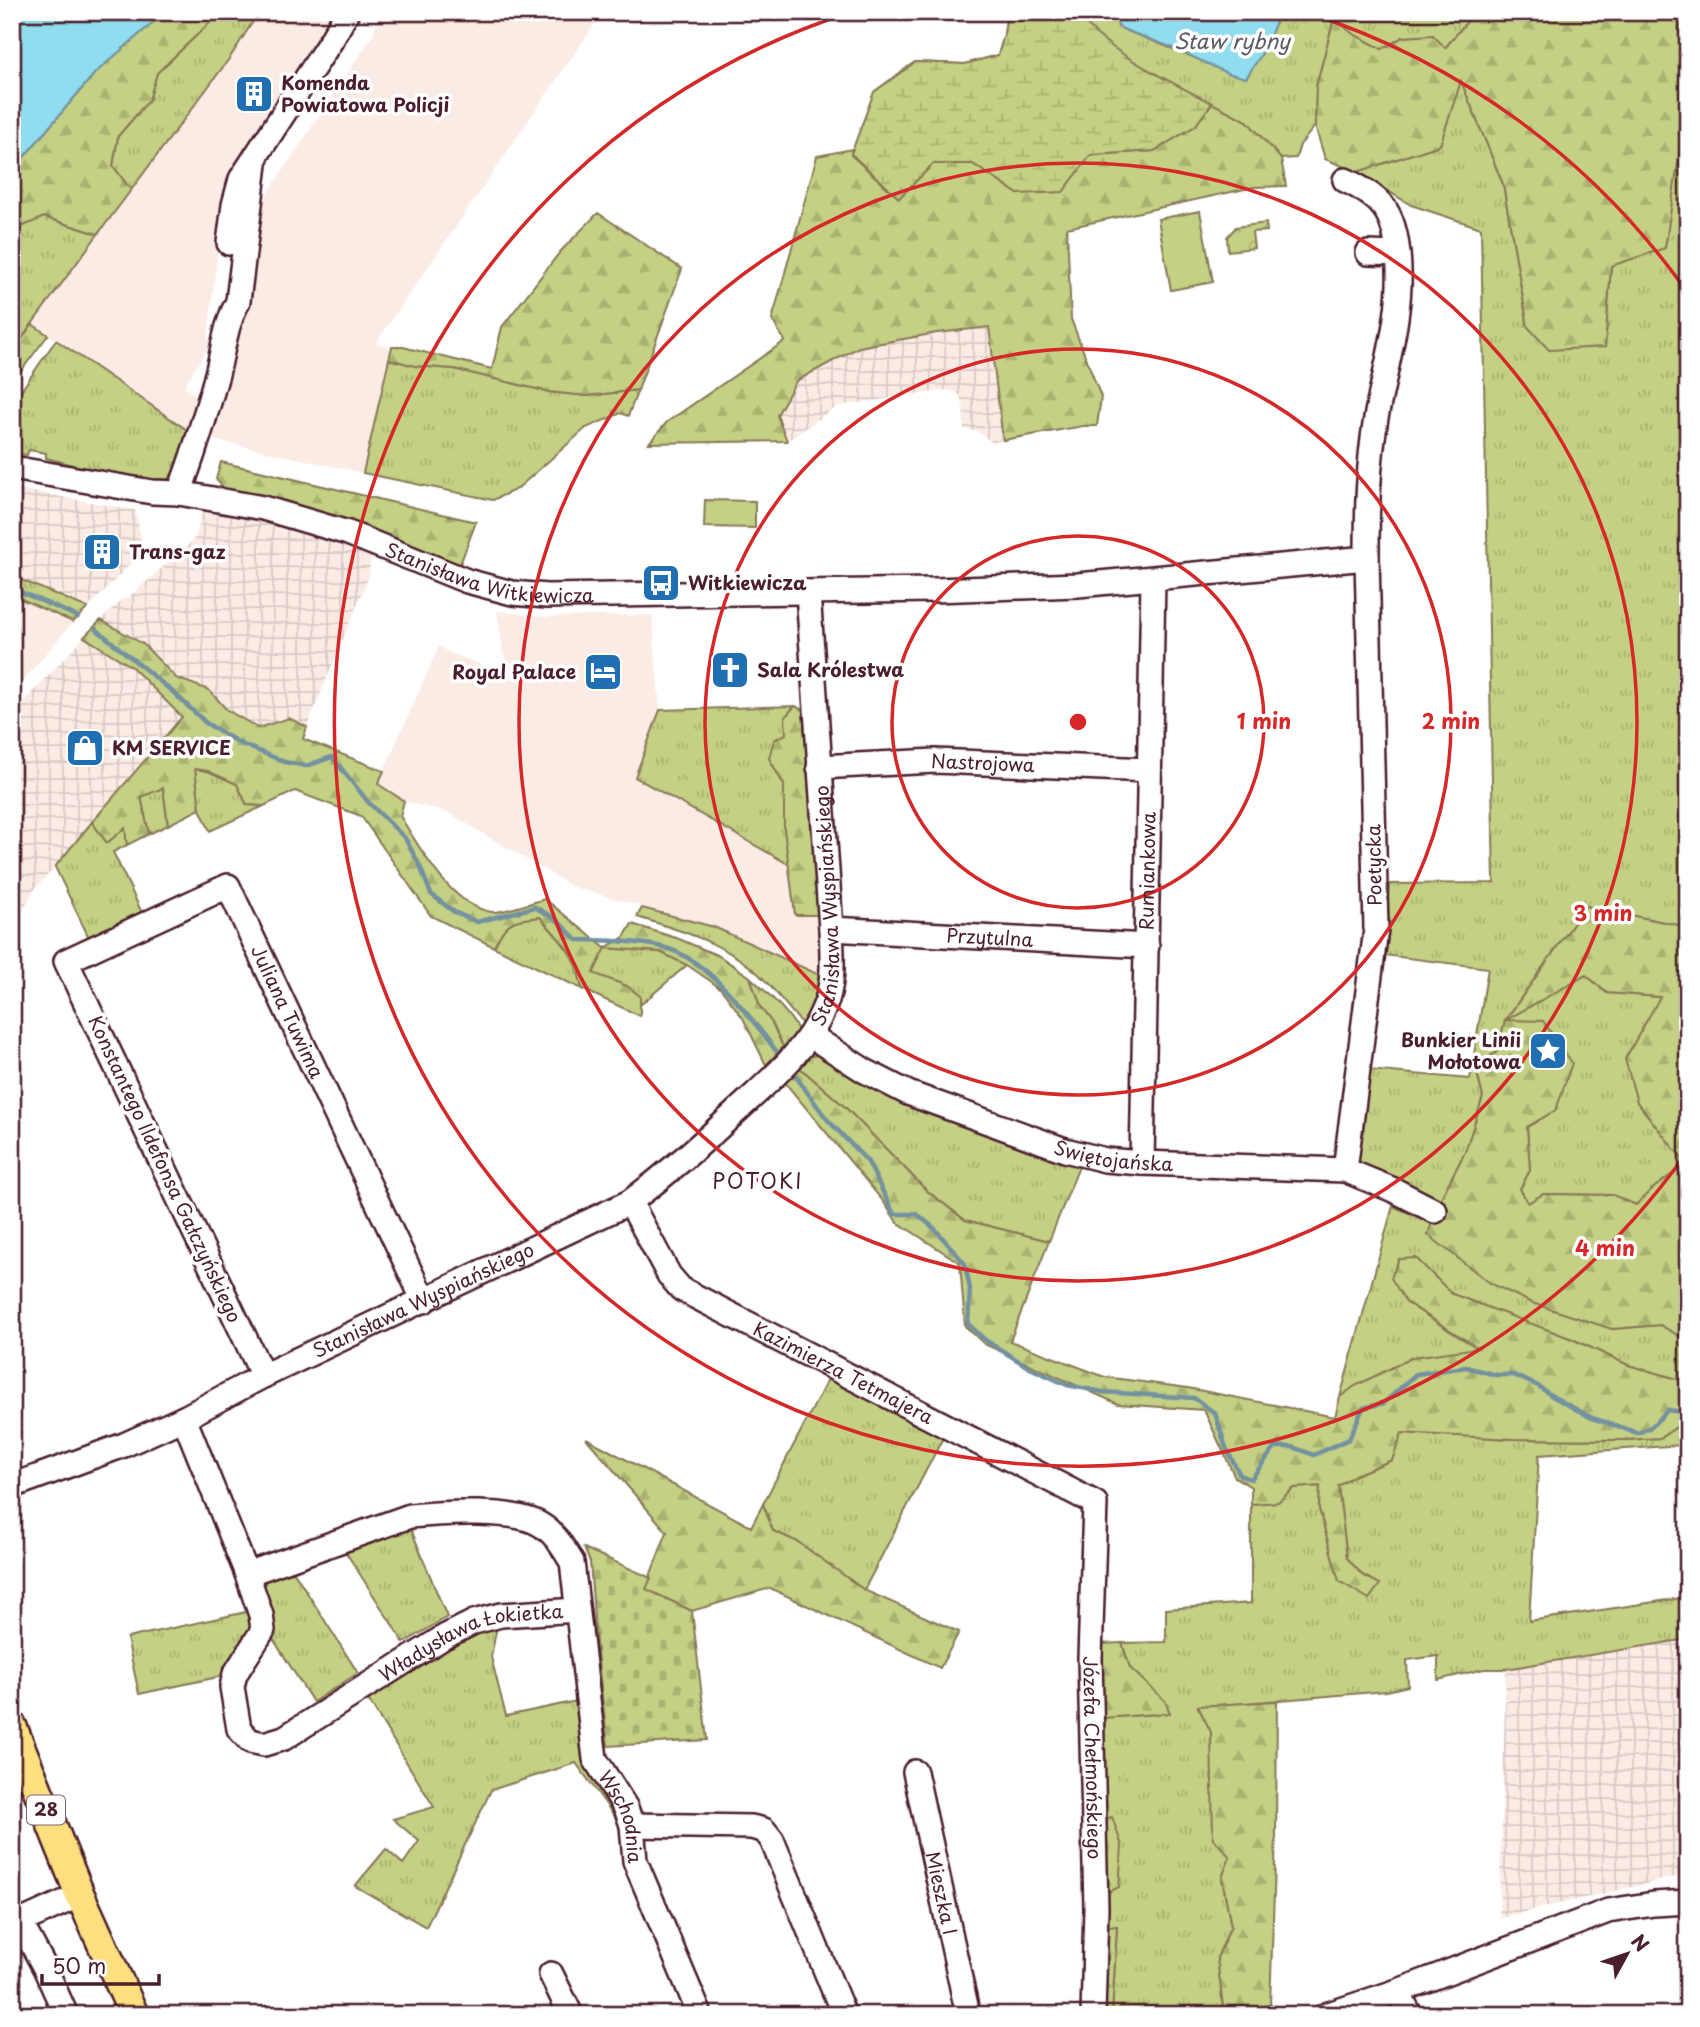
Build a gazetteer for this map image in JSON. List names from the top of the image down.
{
  "streets": {
    "main road": ["28"],
    "street": [
      "Stanisława Witkiewicza",
      "Nastrojowa",
      "Poetycka",
      "Rumiankowa",
      "Stanisława Wyspiańskiego",
      "Przytulna",
      "Juliana Tuwima",
      "Świętojańska",
      "Konstantego Ildefonsa Gałczyńskiego",
      "Kazimierza Tetmajera",
      "Władysława Łokietka",
      "Józefa Chełmońskiego",
      "Wschodnia",
      "Mieszka I"
    ]
  },
  "crossings": [
    ["Stanisława Witkiewicza", "Stanisława Wyspiańskiego"],
    ["Nastrojowa", "Rumiankowa"],
    ["Nastrojowa", "Stanisława Wyspiańskiego"],
    ["Poetycka", "Świętojańska"],
    ["Rumiankowa", "Przytulna"],
    ["Rumiankowa", "Świętojańska"],
    ["Stanisława Wyspiańskiego", "Przytulna"],
    ["Stanisława Wyspiańskiego", "Juliana Tuwima"],
    ["Stanisława Wyspiańskiego", "Świętojańska"],
    ["Stanisława Wyspiańskiego", "Konstantego Ildefonsa Gałczyńskiego"],
    ["Stanisława Wyspiańskiego", "Kazimierza Tetmajera"],
    ["Stanisława Wyspiańskiego", "Władysława Łokietka"],
    ["Juliana Tuwima", "Konstantego Ildefonsa Gałczyńskiego"],
    ["Kazimierza Tetmajera", "Józefa Chełmońskiego"],
    ["Władysława Łokietka", "Wschodnia"]
  ],
  "districts": ["POTOKI"],
  "water": ["Staw rybny"],
  "places": {
    "building": ["Komenda Powiatowa Policji", "Trans-gaz"],
    "bus stop": ["Witkiewicza"],
    "church": ["Sala Królestwa"],
    "hotel": ["Royal Palace"],
    "shop": ["KM SERVICE"],
    "place": ["Bunkier Linii Mołotowa"]
  },
  "scale_bar": "50 m",
  "north": "top right",
  "rings": [
    "1 min",
    "2 min",
    "3 min",
    "4 min"
  ]
}
